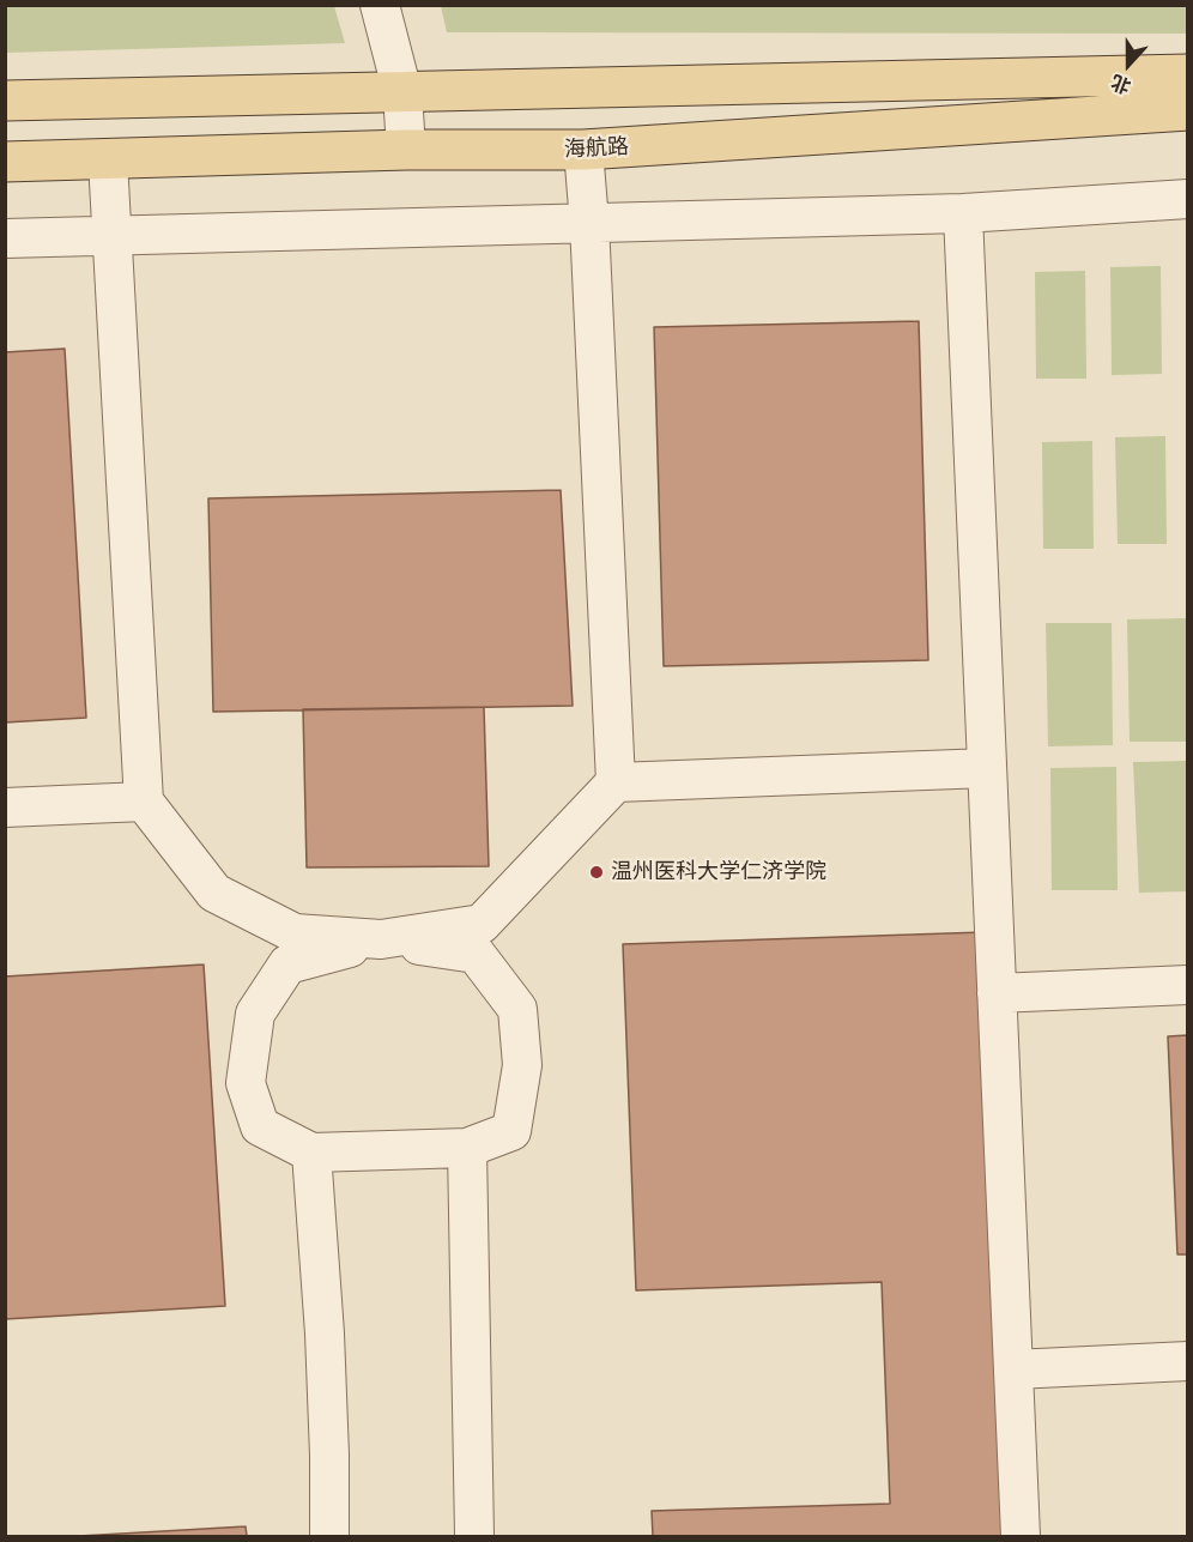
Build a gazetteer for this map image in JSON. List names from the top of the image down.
{
  "streets": {
    "main road": ["海航路"]
  },
  "places": ["温州医科大学仁济学院"],
  "north": "bottom"
}
